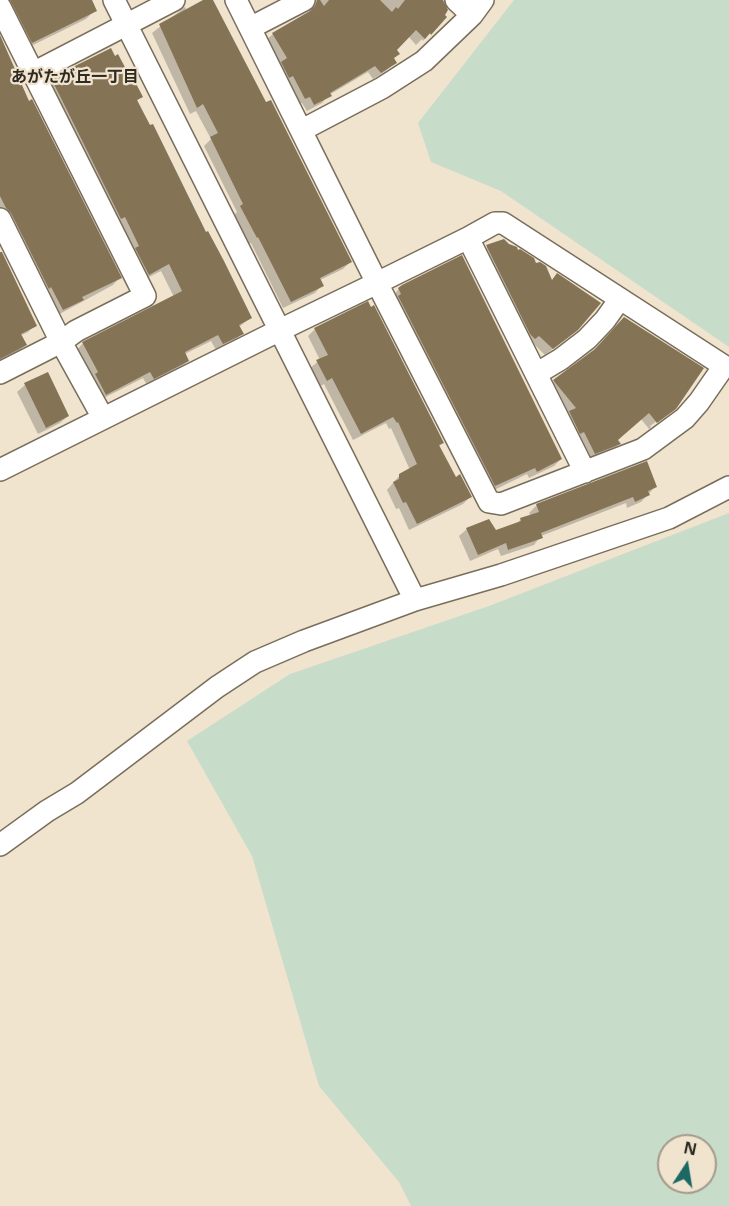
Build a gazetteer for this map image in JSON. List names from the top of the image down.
{
  "districts": ["あがたが丘一丁目"],
  "north": "top"
}
